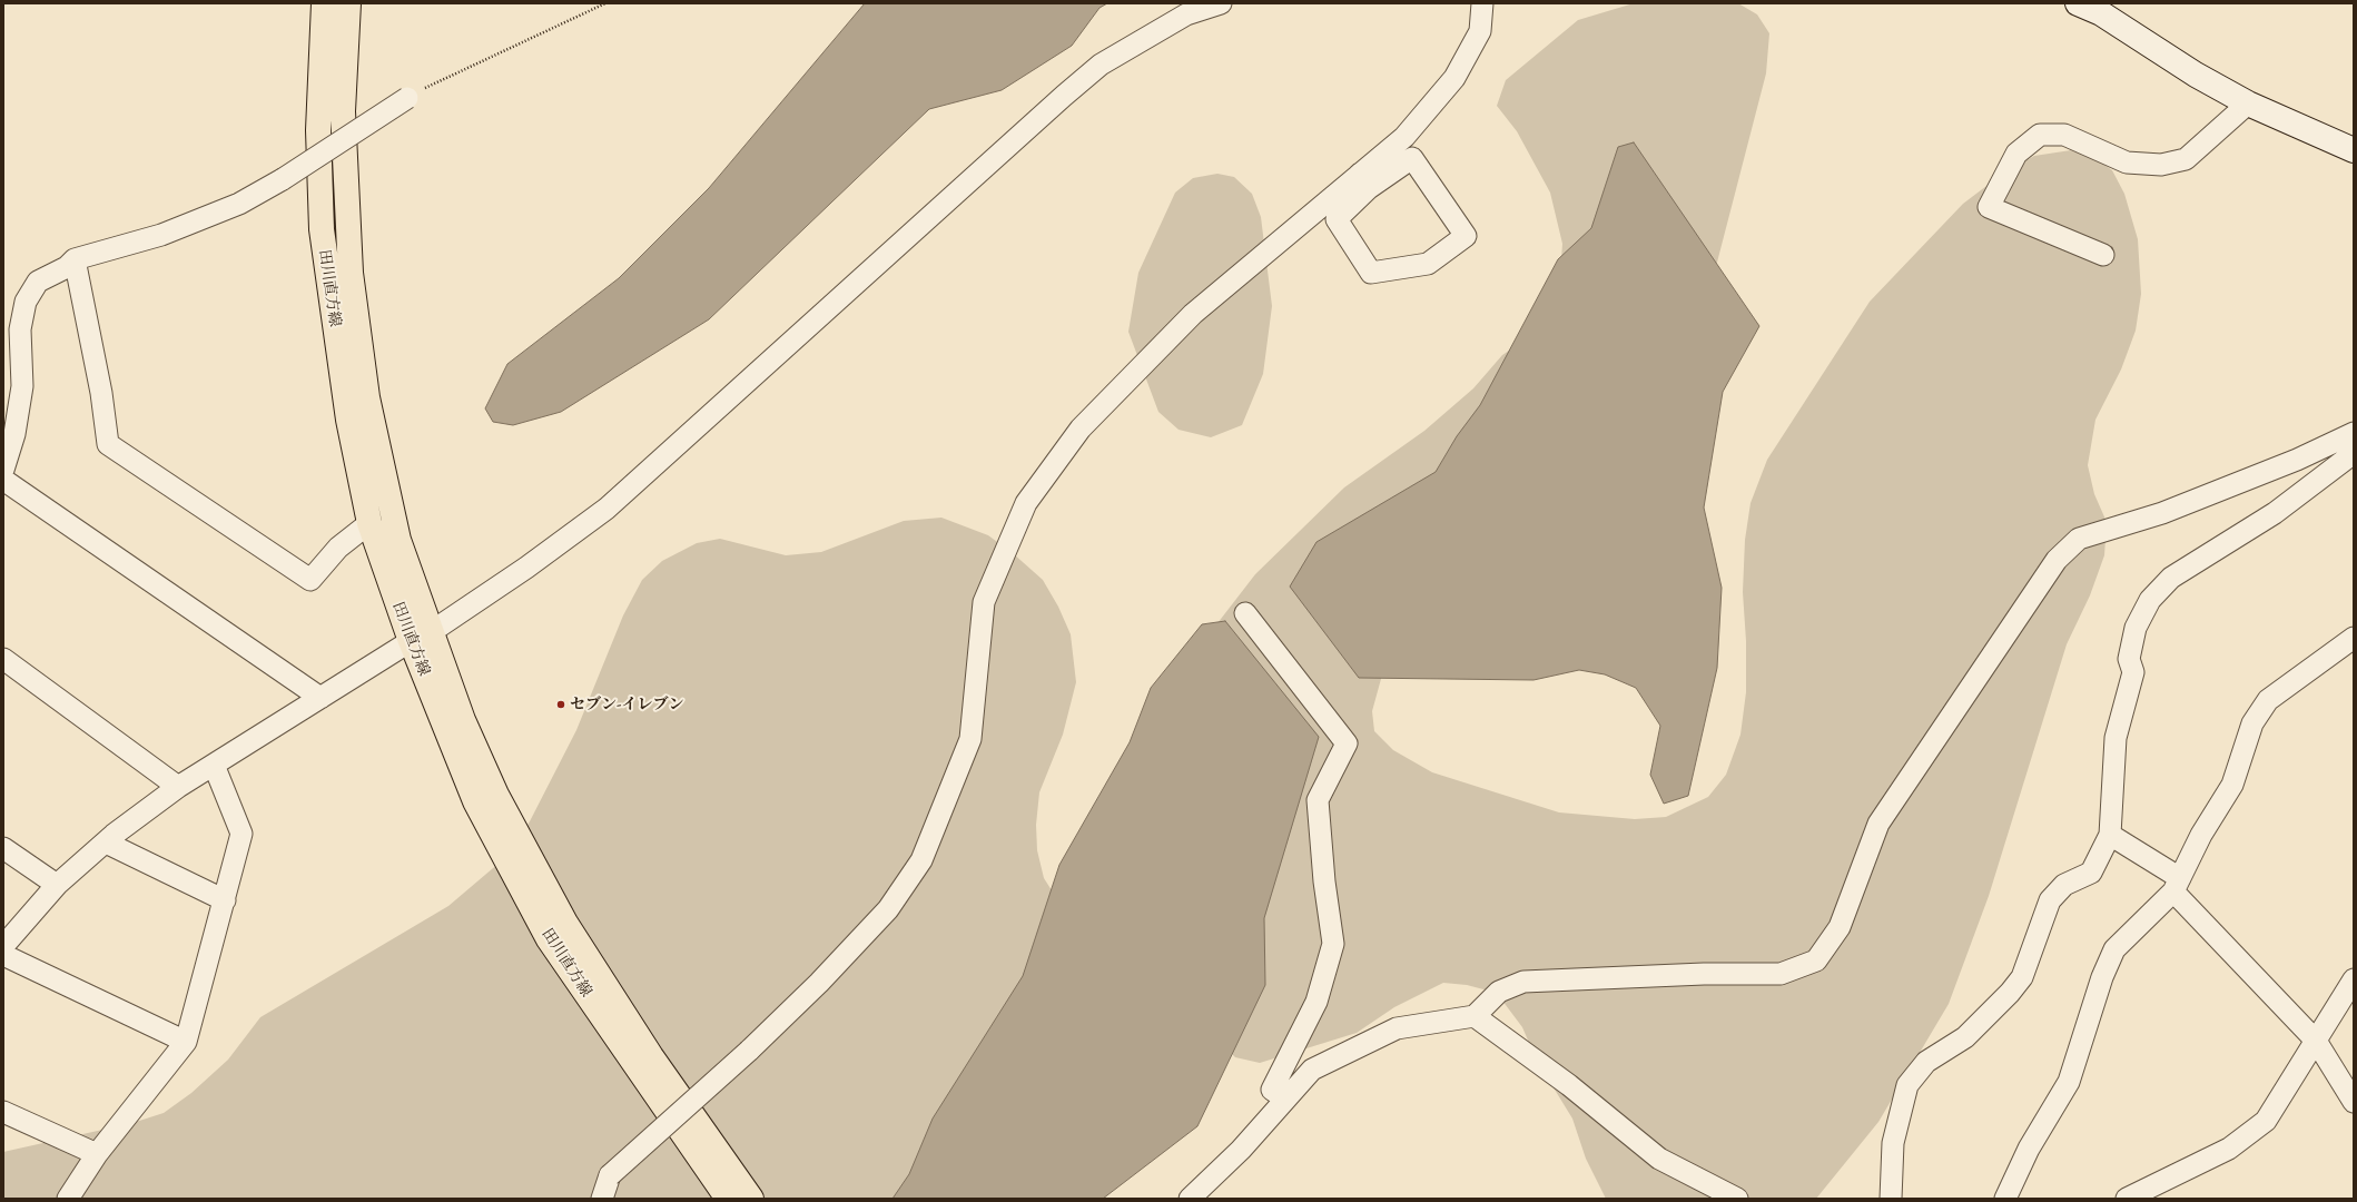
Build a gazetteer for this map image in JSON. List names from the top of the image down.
{
  "streets": {
    "main road": ["田川直方線"]
  },
  "places": ["セブン-イレブン"]
}
